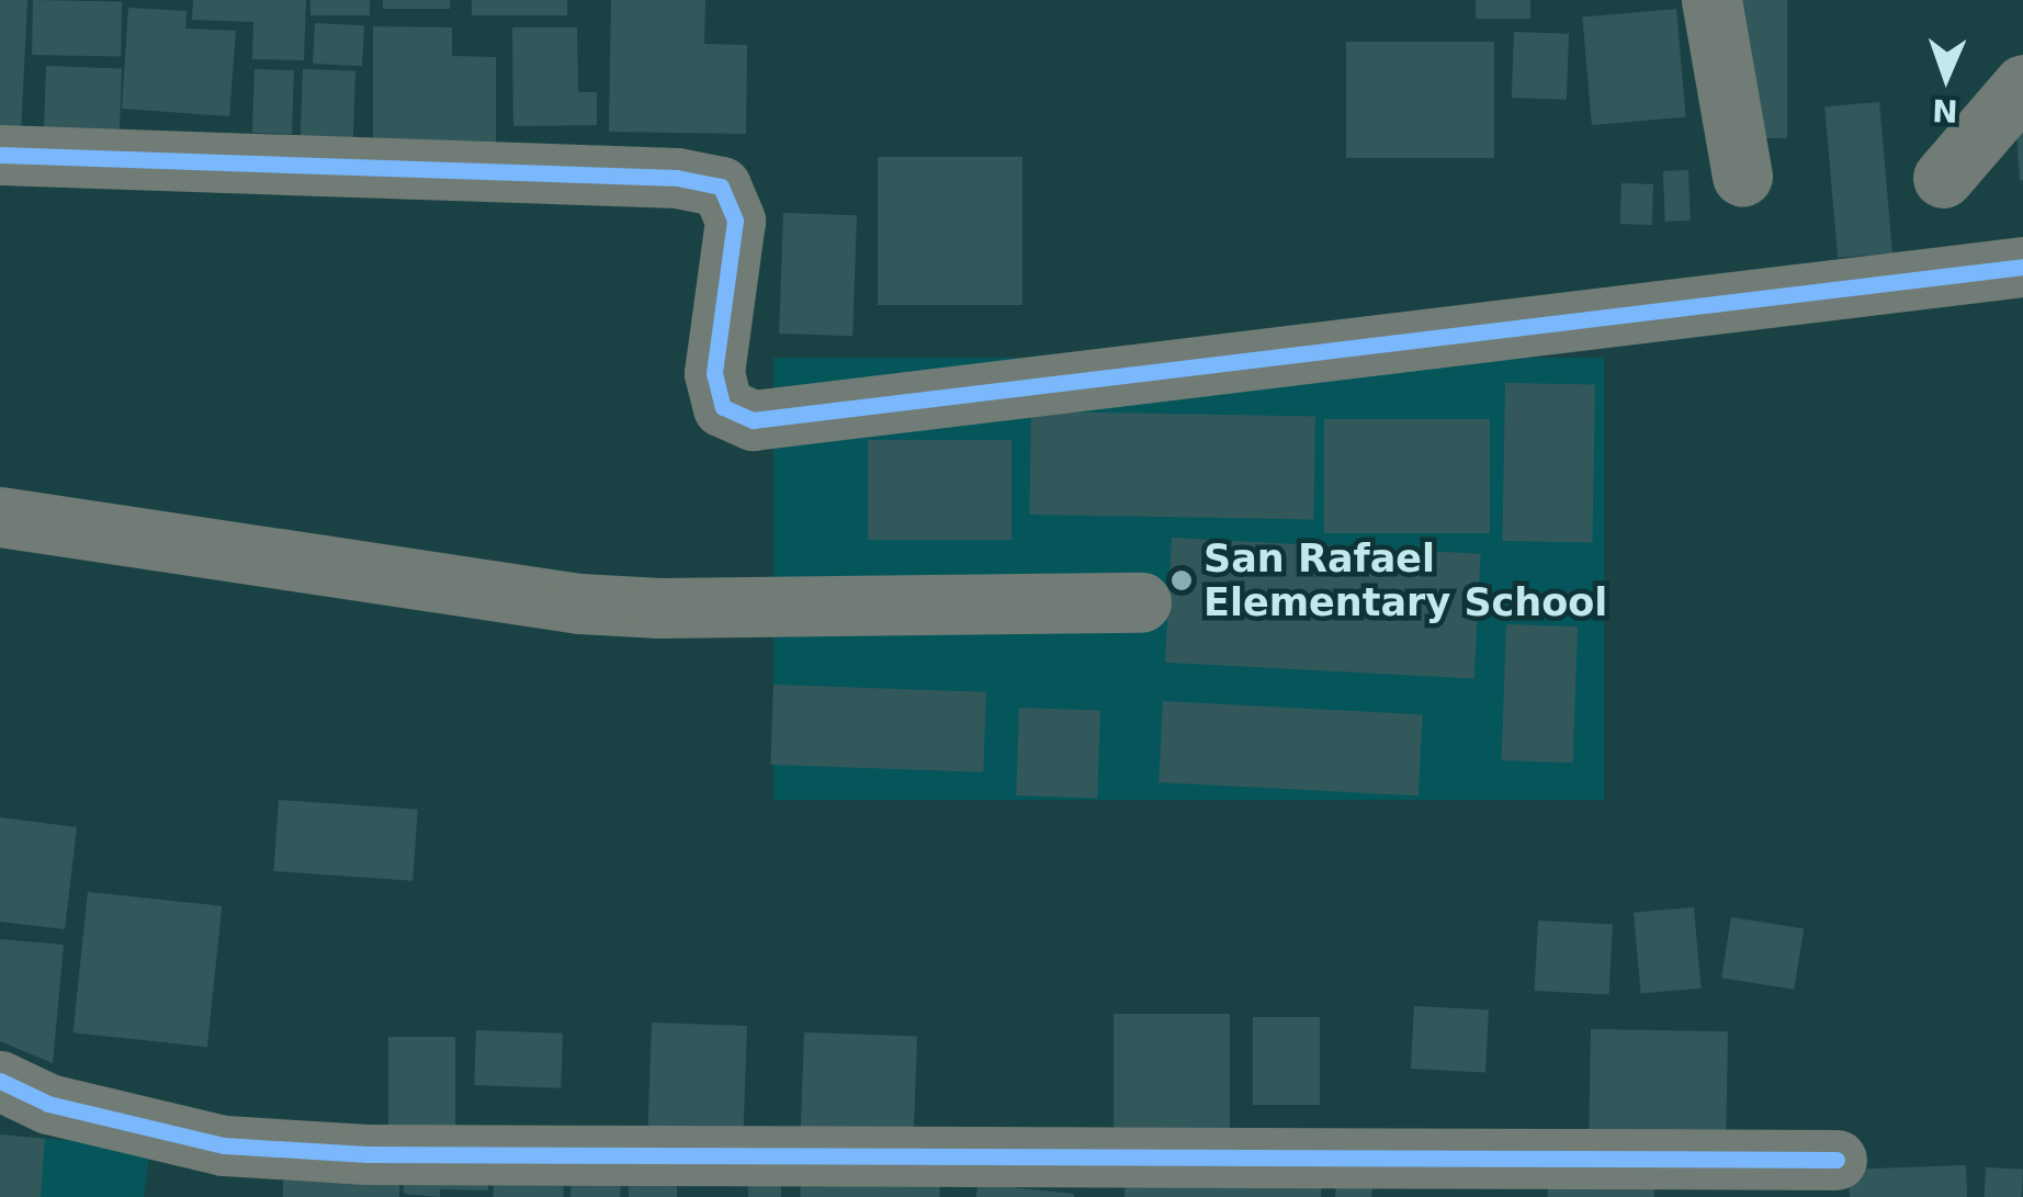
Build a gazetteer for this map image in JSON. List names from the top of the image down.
{
  "places": ["San Rafael Elementary School"],
  "north": "bottom"
}
